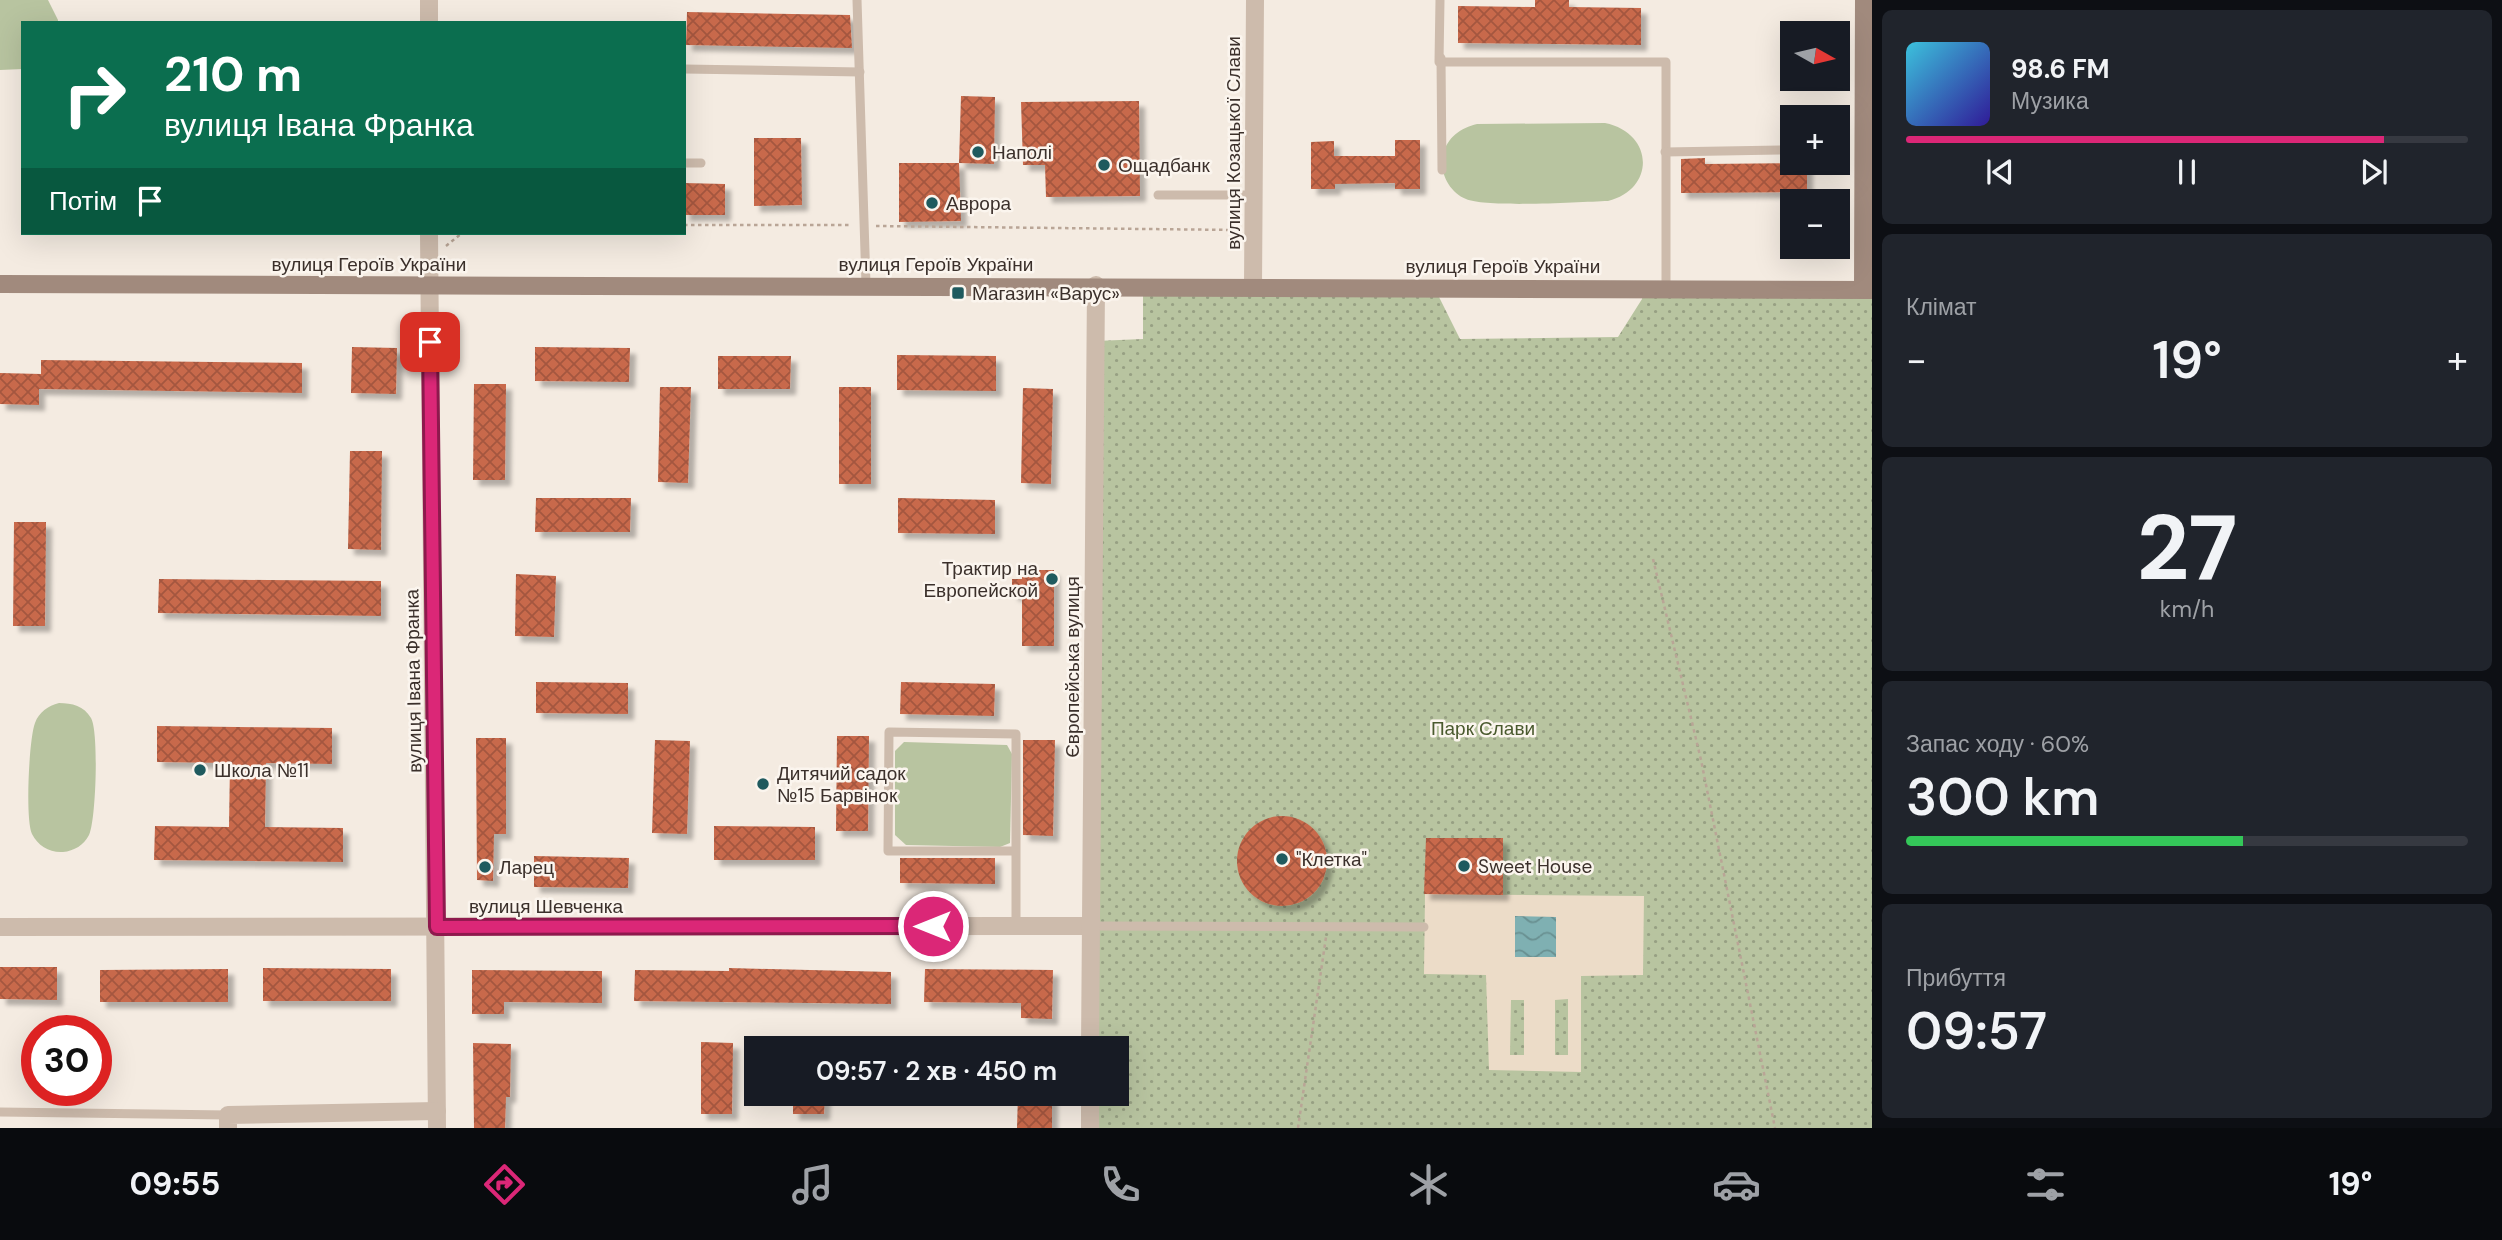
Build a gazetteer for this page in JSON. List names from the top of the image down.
{
  "streets": {
    "street": [
      "вулиця Козацької Слави",
      "вулиця Героїв України",
      "Європейська вулиця",
      "вулиця Івана Франка",
      "вулиця Шевченка"
    ]
  },
  "crossings": [
    ["вулиця Козацької Слави", "вулиця Героїв України"],
    ["вулиця Героїв України", "Європейська вулиця"],
    ["вулиця Героїв України", "вулиця Івана Франка"],
    ["Європейська вулиця", "вулиця Шевченка"],
    ["вулиця Івана Франка", "вулиця Шевченка"]
  ],
  "parks": ["Парк Слави"],
  "places": {
    "other": [
      "Наполі",
      "Ощадбанк",
      "Аврора",
      "Трактир на Европейской",
      "Школа №11",
      "Дитячий садок №15 Барвінок",
      "\"Клетка\"",
      "Sweet House",
      "Ларец"
    ],
    "transit": ["Магазин «Варус»"]
  },
  "north": "right",
  "page": {
    "map_buttons": ["+", "−"],
    "turn": ["210 m", "вулиця Івана Франка"],
    "song": ["98.6 FM", "Музика"],
    "then": "Потім",
    "tile": [
      "Клімат",
      ["27", "km/h"],
      ["Запас ходу · 60%", "300 km"],
      ["Прибуття", "09:57"]
    ],
    "heat": ["−", "19°", "+"],
    "limit": "30",
    "trip": "09:57 · 2 хв · 450 m",
    "tabs": ["09:55", "19°"]
  }
}
